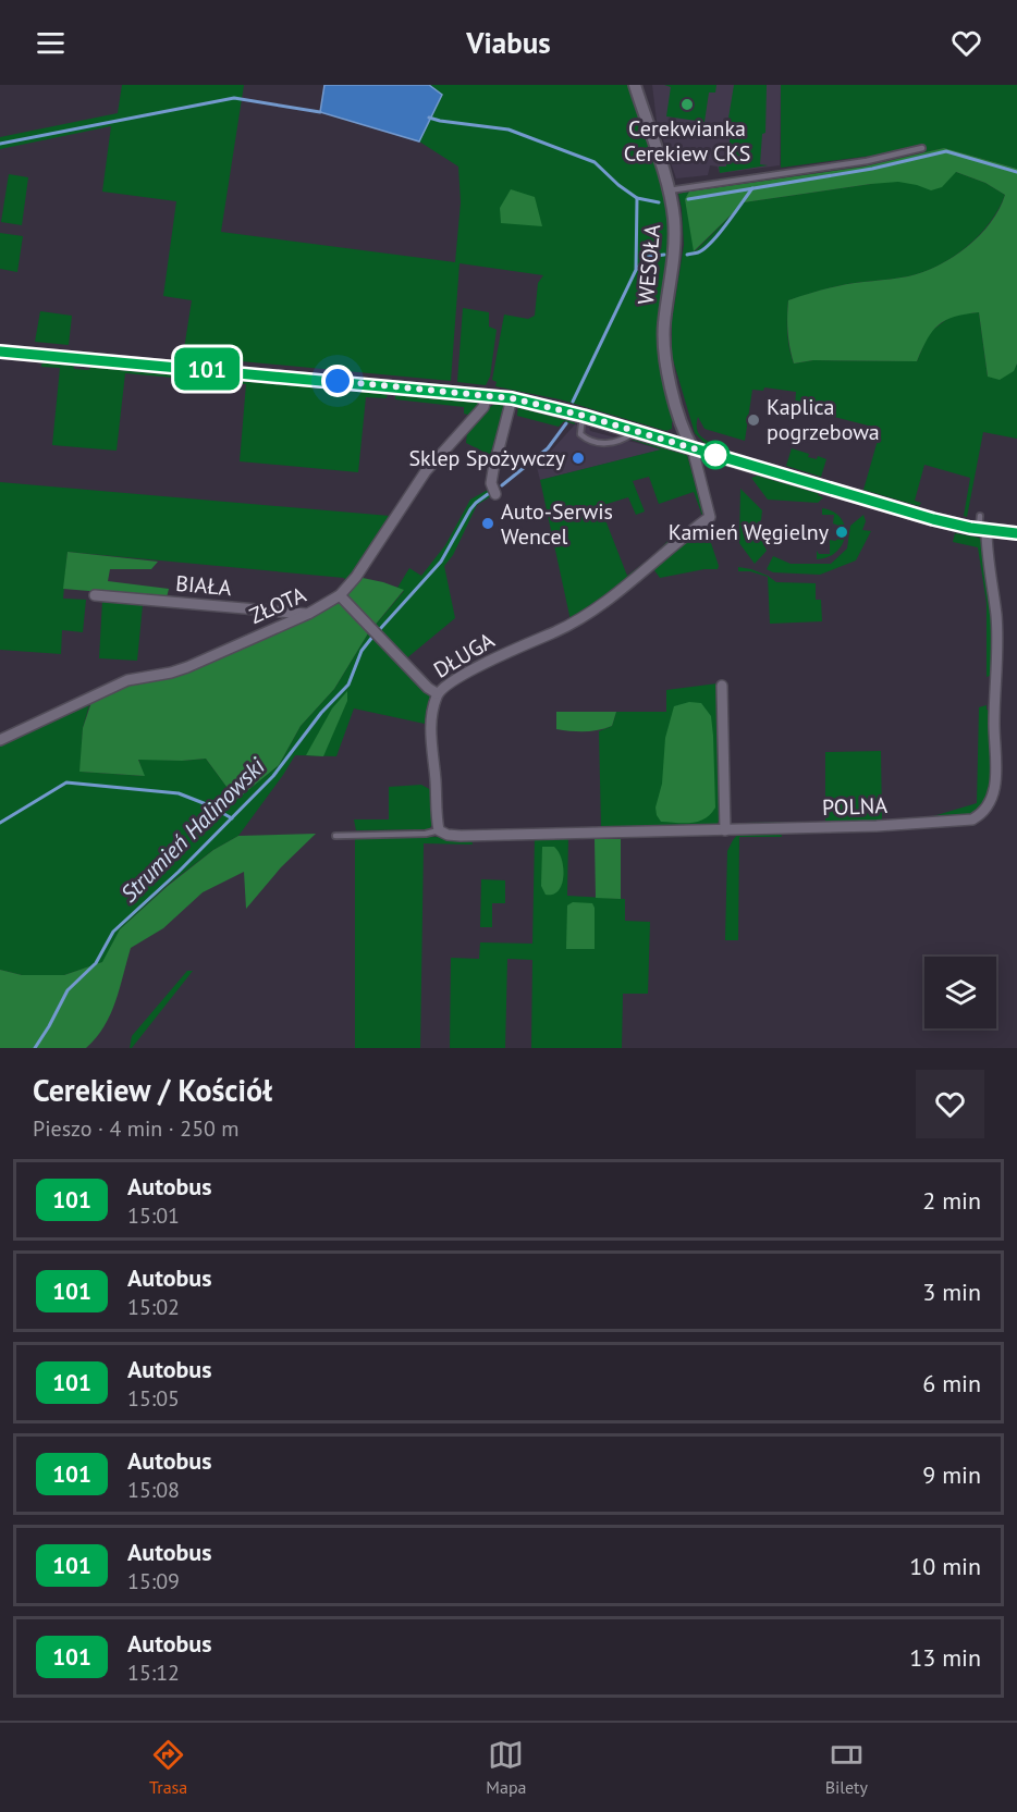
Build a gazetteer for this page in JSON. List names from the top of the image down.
{
  "streets": {
    "street": [
      "WESOŁA",
      "BIAŁA",
      "ZŁOTA",
      "DŁUGA",
      "POLNA"
    ]
  },
  "crossings": [
    ["WESOŁA", "DŁUGA"],
    ["BIAŁA", "ZŁOTA"],
    ["DŁUGA", "POLNA"]
  ],
  "water": ["Strumień Halinowski"],
  "places": [
    "Cerekwianka Cerekiew CKS",
    "Kaplica pogrzebowa",
    "Sklep Spożywczy",
    "Auto-Serwis Wencel",
    "Kamień Węgielny"
  ],
  "lines": ["bus line 101"],
  "page": {
    "header": "Viabus",
    "on_map": "101",
    "heading": ["Cerekiew / Kościół", "Pieszo · 4 min · 250 m"],
    "list": [
      {
        "mark": "101",
        "name": "Autobus",
        "note": "15:01",
        "value": "2 min"
      },
      {
        "mark": "101",
        "name": "Autobus",
        "note": "15:02",
        "value": "3 min"
      },
      {
        "mark": "101",
        "name": "Autobus",
        "note": "15:05",
        "value": "6 min"
      },
      {
        "mark": "101",
        "name": "Autobus",
        "note": "15:08",
        "value": "9 min"
      },
      {
        "mark": "101",
        "name": "Autobus",
        "note": "15:09",
        "value": "10 min"
      },
      {
        "mark": "101",
        "name": "Autobus",
        "note": "15:12",
        "value": "13 min"
      }
    ],
    "tabs": ["Trasa", "Mapa", "Bilety"]
  }
}
